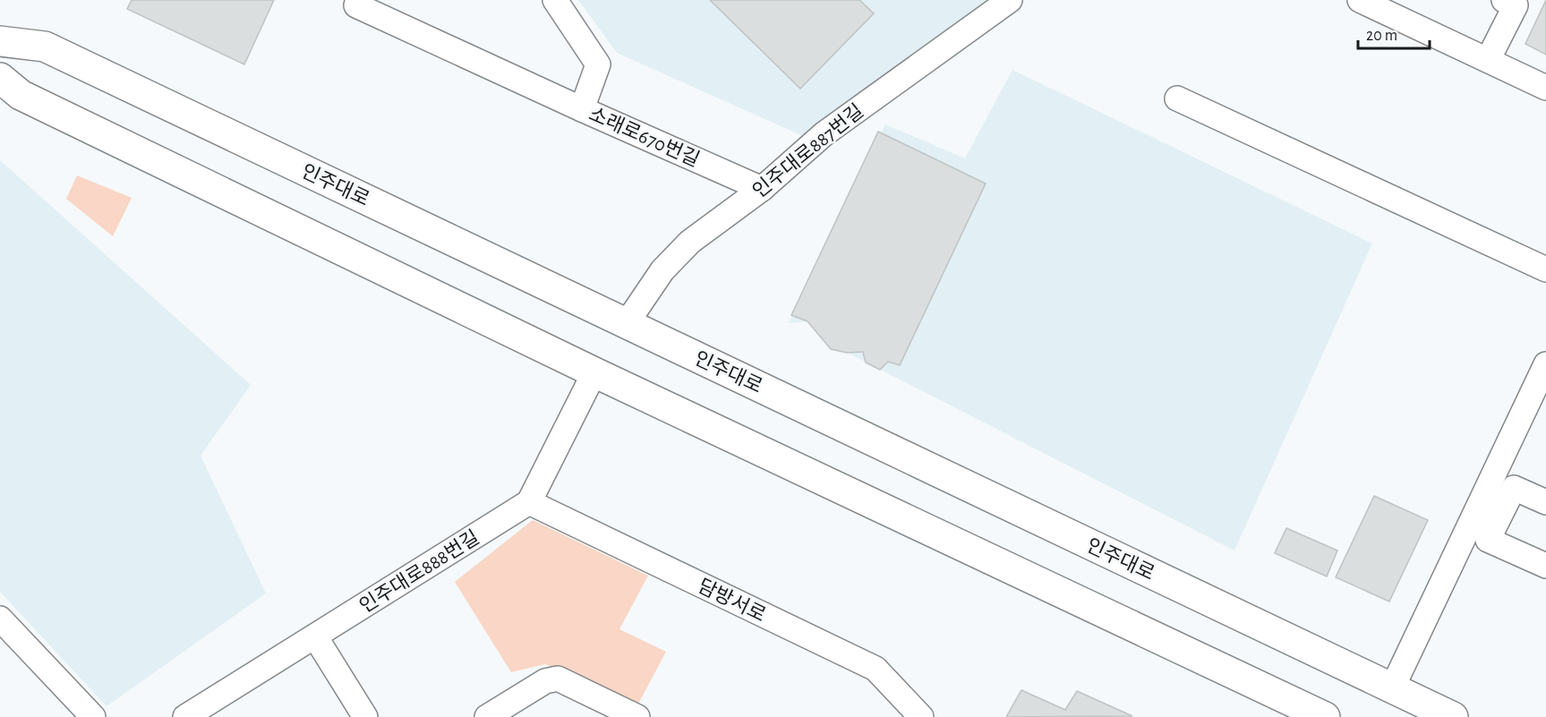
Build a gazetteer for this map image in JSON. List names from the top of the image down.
{
  "streets": {
    "main road": ["인주대로"],
    "street": [
      "소래로670번길",
      "인주대로887번길",
      "인주대로888번길",
      "담방서로"
    ]
  },
  "crossings": [
    ["소래로670번길", "인주대로887번길"],
    ["인주대로887번길", "인주대로"],
    ["인주대로888번길", "담방서로"]
  ],
  "scale_bar": "20 m"
}
